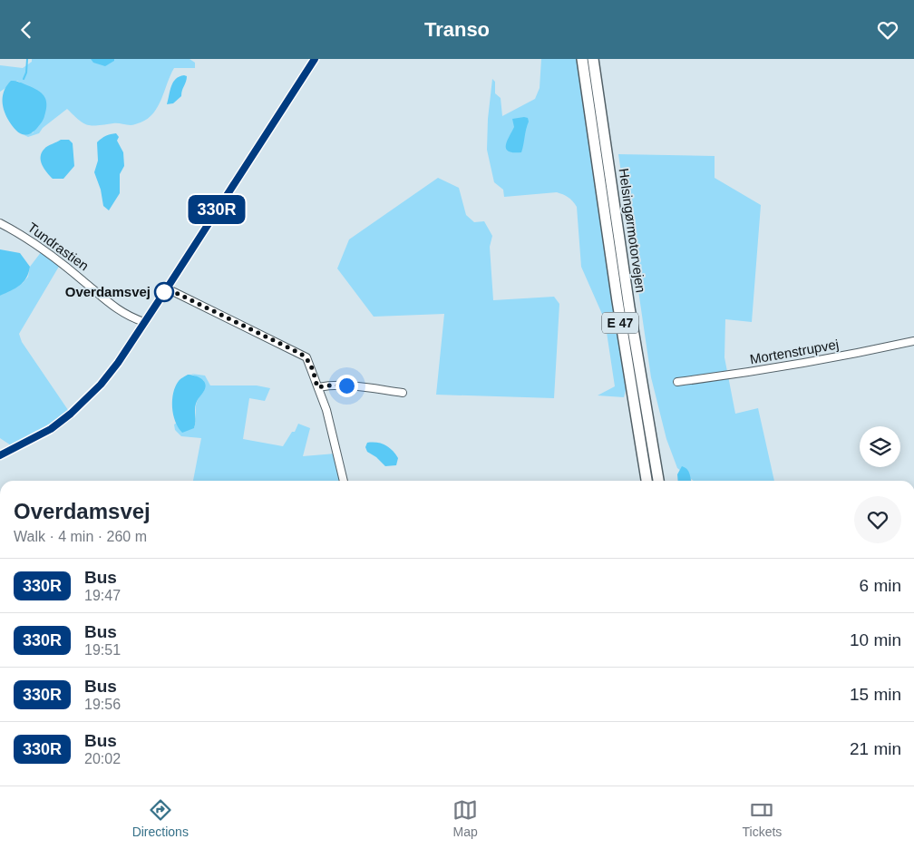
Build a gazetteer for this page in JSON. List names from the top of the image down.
{
  "streets": {
    "highway": ["Helsingørmotorvejen", "E 47"],
    "street": ["Tundrastien", "Mortenstrupvej"]
  },
  "places": ["Overdamsvej"],
  "lines": ["bus line 330R"],
  "page": {
    "header": "Transo",
    "on_map": "330R",
    "heading": ["Overdamsvej", "Walk · 4 min · 260 m"],
    "list": [
      {
        "mark": "330R",
        "name": "Bus",
        "note": "19:47",
        "value": "6 min"
      },
      {
        "mark": "330R",
        "name": "Bus",
        "note": "19:51",
        "value": "10 min"
      },
      {
        "mark": "330R",
        "name": "Bus",
        "note": "19:56",
        "value": "15 min"
      },
      {
        "mark": "330R",
        "name": "Bus",
        "note": "20:02",
        "value": "21 min"
      }
    ],
    "tabs": ["Directions", "Map", "Tickets"]
  }
}
